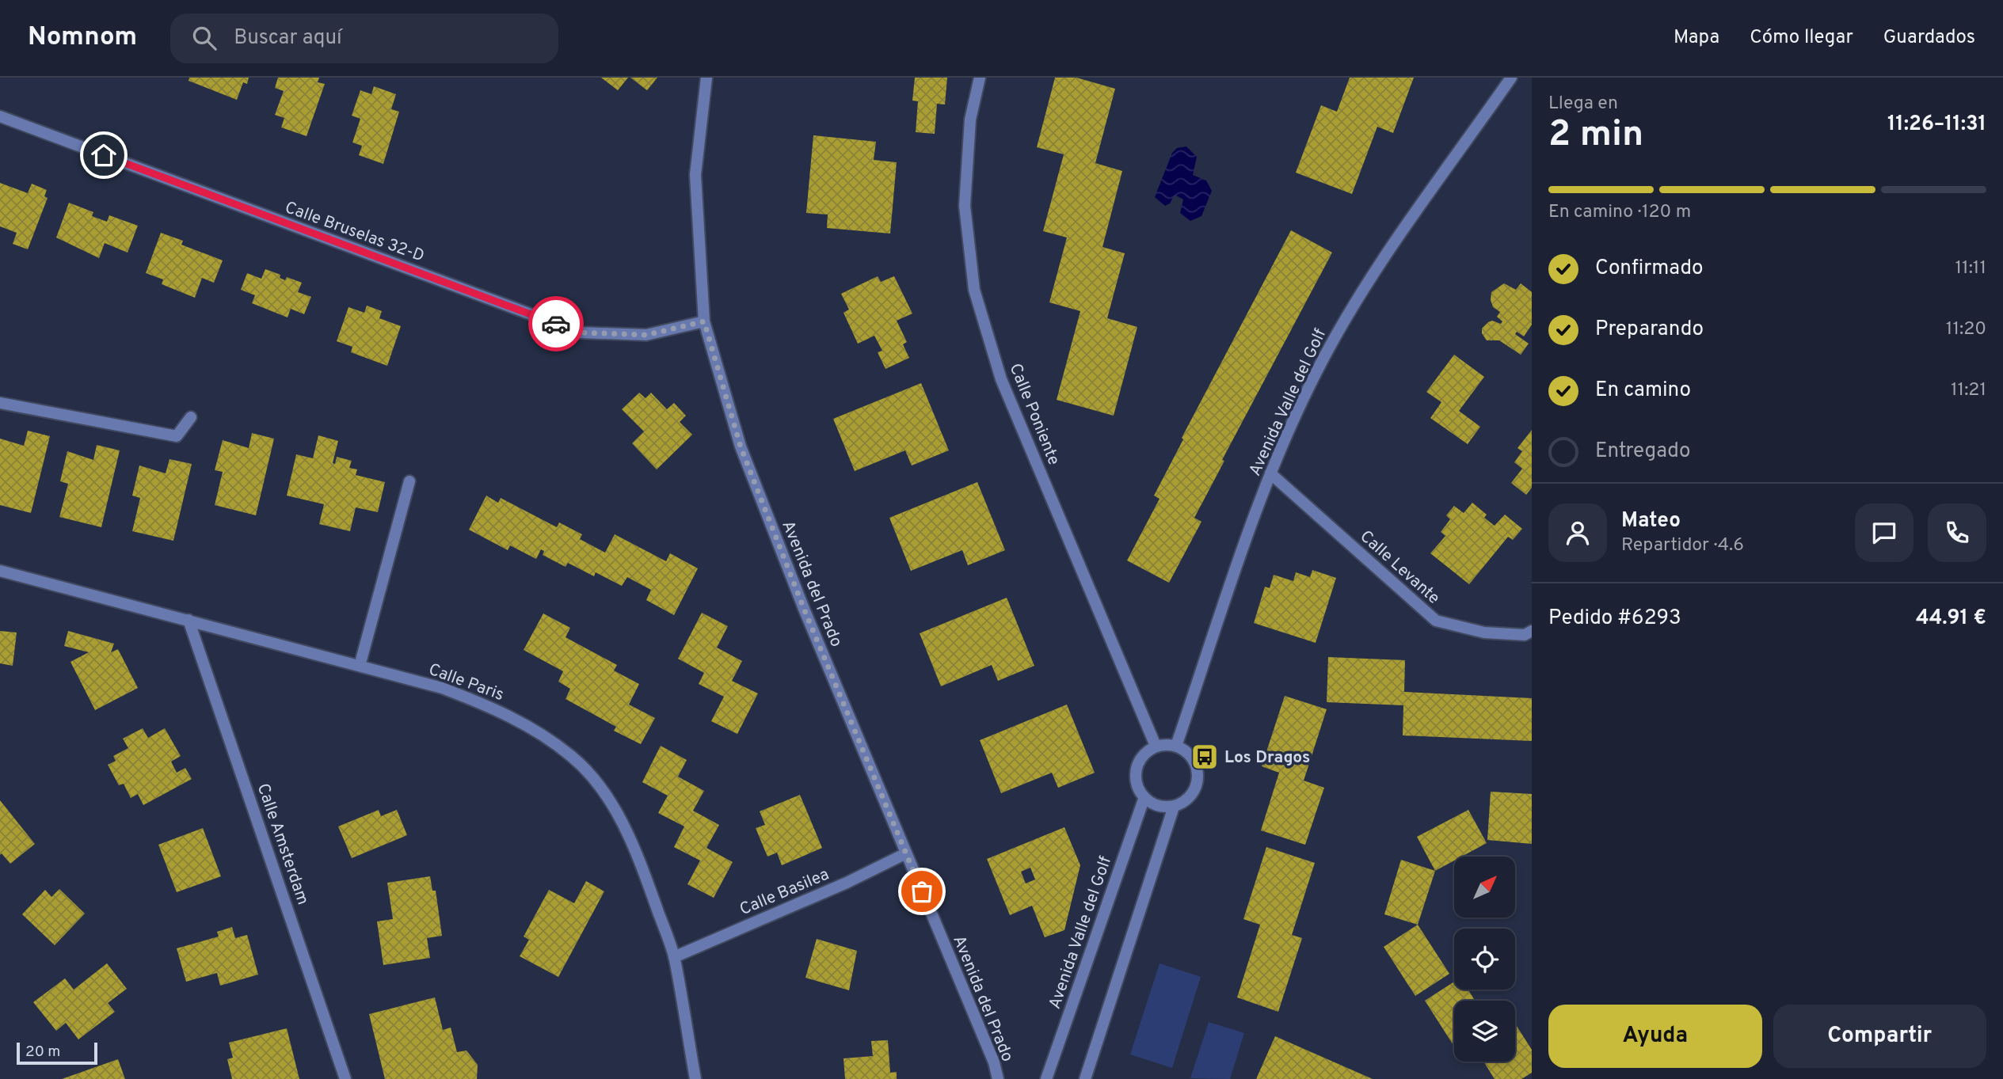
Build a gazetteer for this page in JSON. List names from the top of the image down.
{
  "streets": {
    "street": [
      "Calle Bruselas 32-D",
      "Avenida Valle del Golf",
      "Calle Poniente",
      "Calle Levante",
      "Avenida del Prado",
      "Calle Paris",
      "Calle Amsterdam",
      "Calle Basilea"
    ]
  },
  "crossings": [
    ["Calle Bruselas 32-D", "Avenida del Prado"],
    ["Avenida Valle del Golf", "Calle Poniente"],
    ["Avenida Valle del Golf", "Calle Levante"],
    ["Avenida del Prado", "Calle Basilea"],
    ["Calle Paris", "Calle Amsterdam"],
    ["Calle Paris", "Calle Basilea"]
  ],
  "places": {
    "bus stop": ["Los Dragos"]
  },
  "scale_bar": "20 m",
  "north": "top right",
  "page": {
    "header": "Nomnom",
    "search": "Buscar aquí",
    "nav": ["Mapa", "Cómo llegar", "Guardados"],
    "heading": ["2 min", "Llega en", "11:26–11:31"],
    "panel": [
      "Mateo",
      "Repartidor · 4.6",
      "Pedido #6293",
      "44.91 €"
    ],
    "bar": "En camino · 120 m",
    "list": [
      ["Confirmado", "11:11"],
      ["Preparando", "11:20"],
      ["En camino", "11:21"],
      "Entregado"
    ],
    "buttons": ["Ayuda", "Compartir"],
    "scale": "20 m"
  }
}
